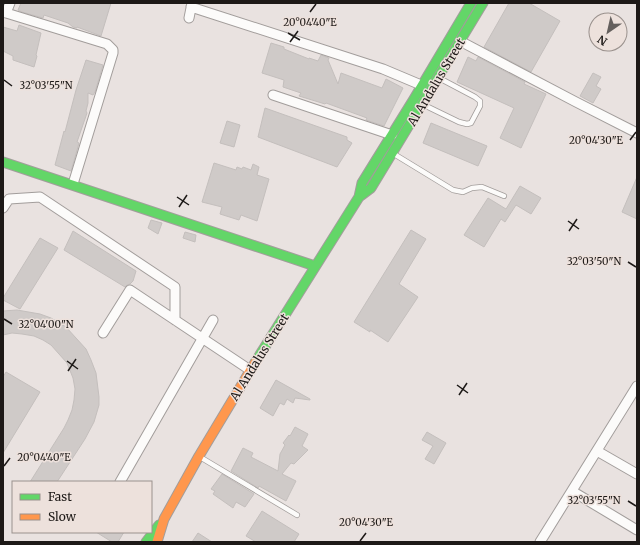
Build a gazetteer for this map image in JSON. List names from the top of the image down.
{
  "streets": {
    "main road": ["Al Andalus Street"]
  },
  "legend": ["Fast", "Slow"],
  "north": "bottom left",
  "coordinates": [
    "20°04'40\"E",
    "32°03'55\"N",
    "20°04'30\"E",
    "32°03'50\"N",
    "32°04'00\"N"
  ]
}
